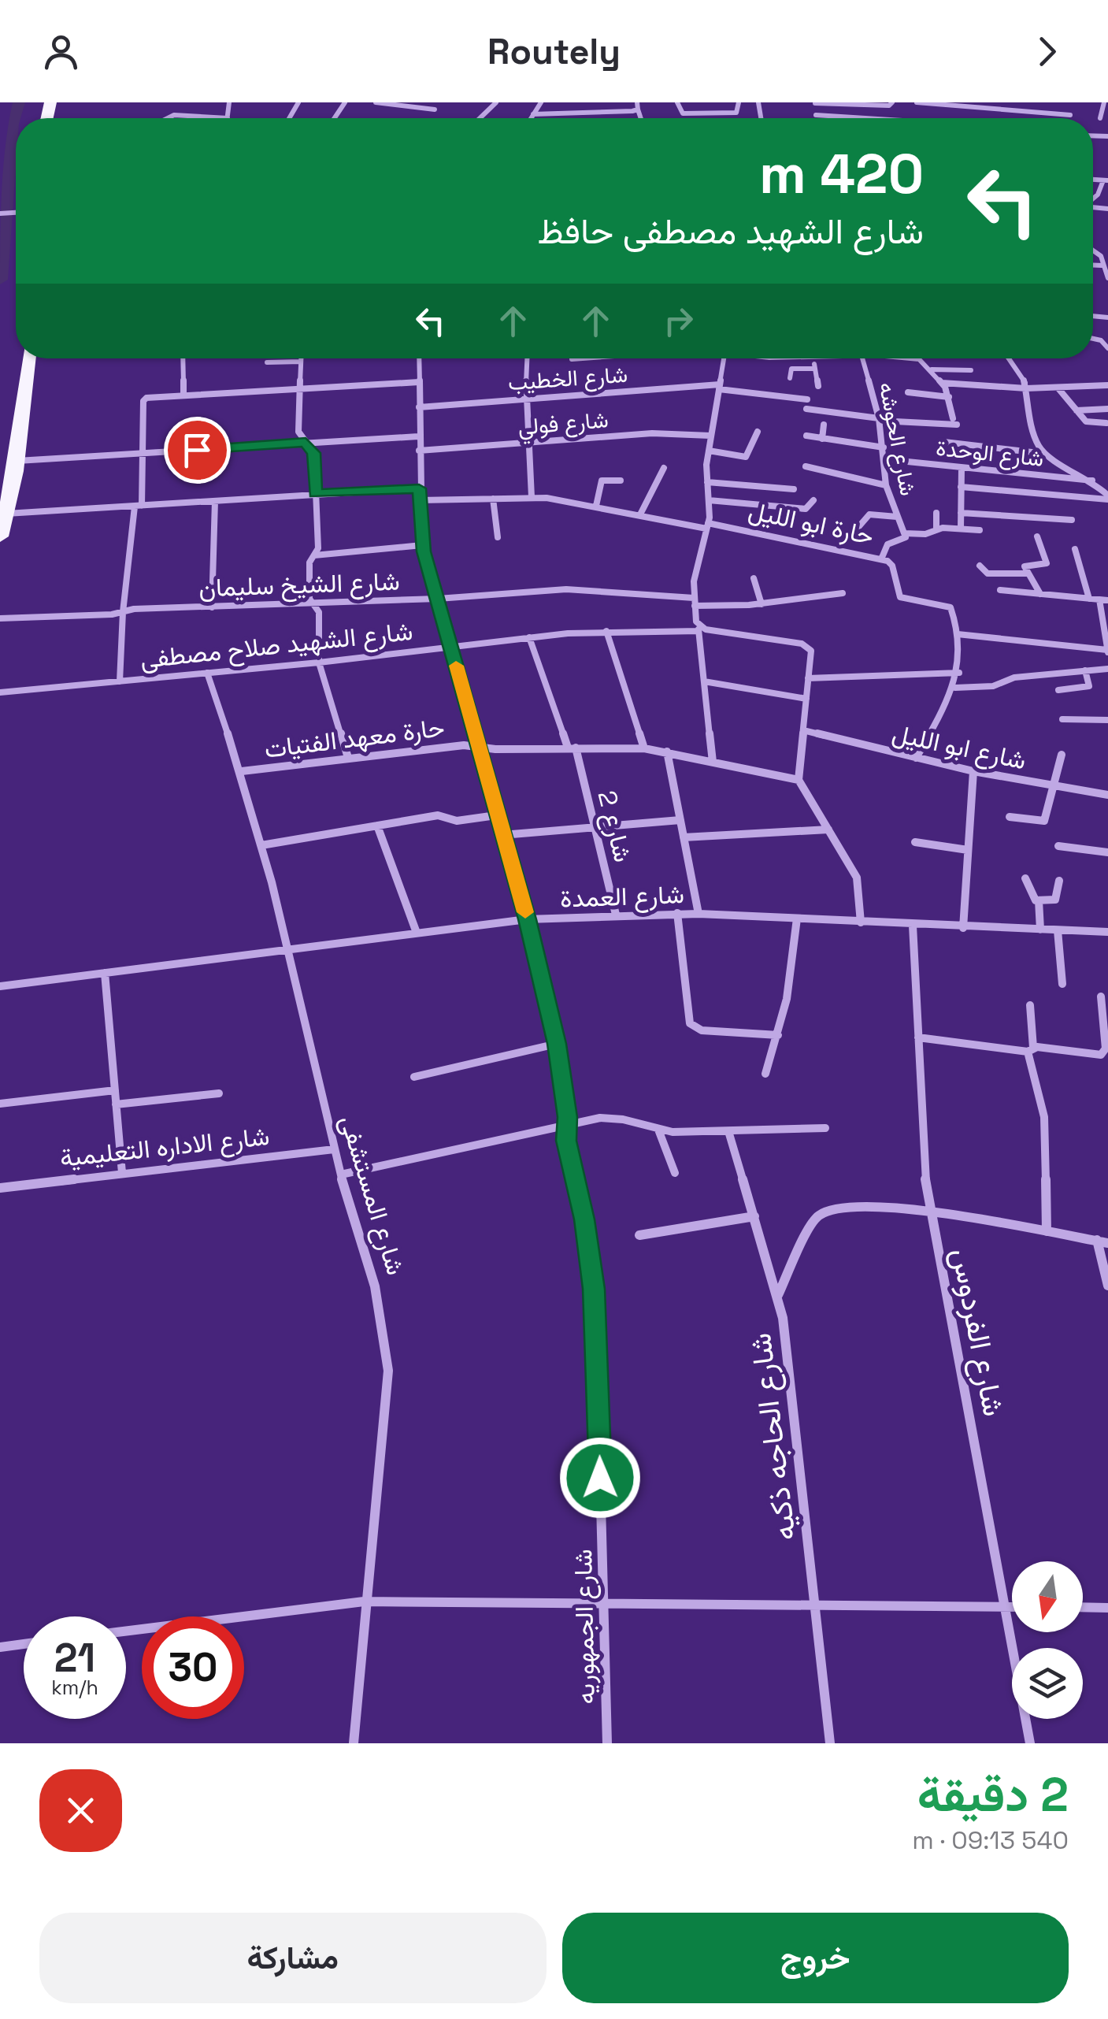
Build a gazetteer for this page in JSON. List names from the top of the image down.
{
  "streets": {
    "street": [
      "شارع الخطيب",
      "شارع فولي",
      "شارع الحوشه",
      "شارع الوحدة",
      "حارة ابو الليل",
      "شارع الشيخ سليمان",
      "شارع الشهيد صلاح مصطفى",
      "حارة معهد الفتيات",
      "شارع ابو الليل",
      "شارع 2",
      "شارع العمدة",
      "شارع الاداره التعليمية",
      "شارع المستشفى",
      "شارع الفردوس",
      "شارع الحاجه ذكيه",
      "شارع الجمهوريه"
    ]
  },
  "crossings": [
    ["شارع الخطيب", "شارع الجمهوريه"],
    ["شارع فولي", "شارع الجمهوريه"],
    ["شارع الحوشه", "شارع الوحدة"],
    ["شارع الحوشه", "حارة ابو الليل"],
    ["حارة ابو الليل", "شارع ابو الليل"],
    ["حارة ابو الليل", "شارع الجمهوريه"],
    ["شارع الشيخ سليمان", "شارع الجمهوريه"],
    ["شارع الشهيد صلاح مصطفى", "شارع 2"],
    ["شارع الشهيد صلاح مصطفى", "شارع المستشفى"],
    ["شارع الشهيد صلاح مصطفى", "شارع الجمهوريه"],
    ["حارة معهد الفتيات", "شارع 2"],
    ["حارة معهد الفتيات", "شارع المستشفى"],
    ["حارة معهد الفتيات", "شارع الجمهوريه"],
    ["شارع 2", "شارع العمدة"],
    ["شارع العمدة", "شارع المستشفى"],
    ["شارع العمدة", "شارع الفردوس"],
    ["شارع العمدة", "شارع الجمهوريه"],
    ["شارع الاداره التعليمية", "شارع المستشفى"]
  ],
  "north": "bottom",
  "page": {
    "header": "Routely",
    "turn": ["420 m", "شارع الشهيد مصطفى حافظ"],
    "speed": "21 km/h",
    "limit": "30",
    "heading": ["2 دقيقة", "540 m · 09:13"],
    "buttons": ["خروج", "مشاركة"]
  }
}
